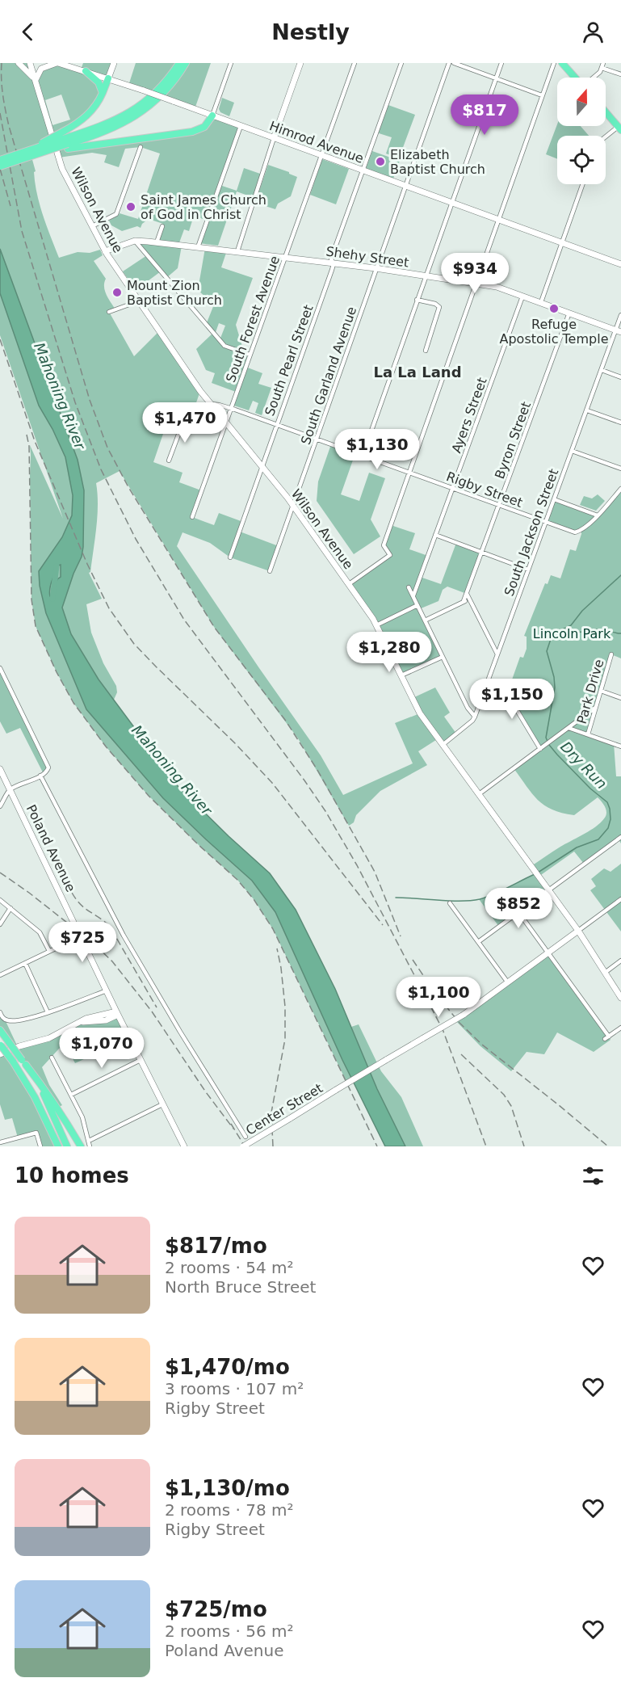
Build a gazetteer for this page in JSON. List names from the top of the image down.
{
  "streets": {
    "main road": [
      "Himrod Avenue",
      "Wilson Avenue",
      "Shehy Street",
      "Poland Avenue",
      "Center Street"
    ],
    "street": [
      "South Forest Avenue",
      "South Pearl Street",
      "South Garland Avenue",
      "Ayers Street",
      "Byron Street",
      "Rigby Street",
      "South Jackson Street",
      "Park Drive"
    ]
  },
  "crossings": [
    ["Himrod Avenue", "South Forest Avenue"],
    ["Himrod Avenue", "South Pearl Street"],
    ["Himrod Avenue", "South Garland Avenue"],
    ["Wilson Avenue", "Shehy Street"],
    ["Wilson Avenue", "South Forest Avenue"],
    ["Wilson Avenue", "South Pearl Street"],
    ["Wilson Avenue", "South Garland Avenue"],
    ["Wilson Avenue", "Rigby Street"],
    ["Wilson Avenue", "South Jackson Street"],
    ["Wilson Avenue", "Center Street"],
    ["Shehy Street", "South Forest Avenue"],
    ["Shehy Street", "South Pearl Street"],
    ["Shehy Street", "South Garland Avenue"],
    ["Shehy Street", "Ayers Street"],
    ["Shehy Street", "Byron Street"],
    ["Shehy Street", "South Jackson Street"],
    ["South Forest Avenue", "Rigby Street"],
    ["South Pearl Street", "Rigby Street"],
    ["South Garland Avenue", "Rigby Street"],
    ["Ayers Street", "Rigby Street"],
    ["Byron Street", "Rigby Street"],
    ["Rigby Street", "South Jackson Street"]
  ],
  "districts": ["La La Land"],
  "water": ["Mahoning River", "Dry Run"],
  "parks": ["Lincoln Park"],
  "places": [
    "Elizabeth Baptist Church",
    "Saint James Church of God in Christ",
    "Mount Zion Baptist Church",
    "Refuge Apostolic Temple"
  ],
  "north": "top",
  "page": {
    "header": "Nestly",
    "price": [
      "$817",
      "$934",
      "$1,470",
      "$1,130",
      "$1,280",
      "$1,150",
      "$852",
      "$725",
      "$1,100",
      "$1,070"
    ],
    "heading": "10 homes",
    "list": [
      {
        "name": "$817/mo",
        "note": "2 rooms · 54 m² · North Bruce Street"
      },
      {
        "name": "$1,470/mo",
        "note": "3 rooms · 107 m² · Rigby Street"
      },
      {
        "name": "$1,130/mo",
        "note": "2 rooms · 78 m² · Rigby Street"
      },
      {
        "name": "$725/mo",
        "note": "2 rooms · 56 m² · Poland Avenue"
      }
    ]
  }
}
